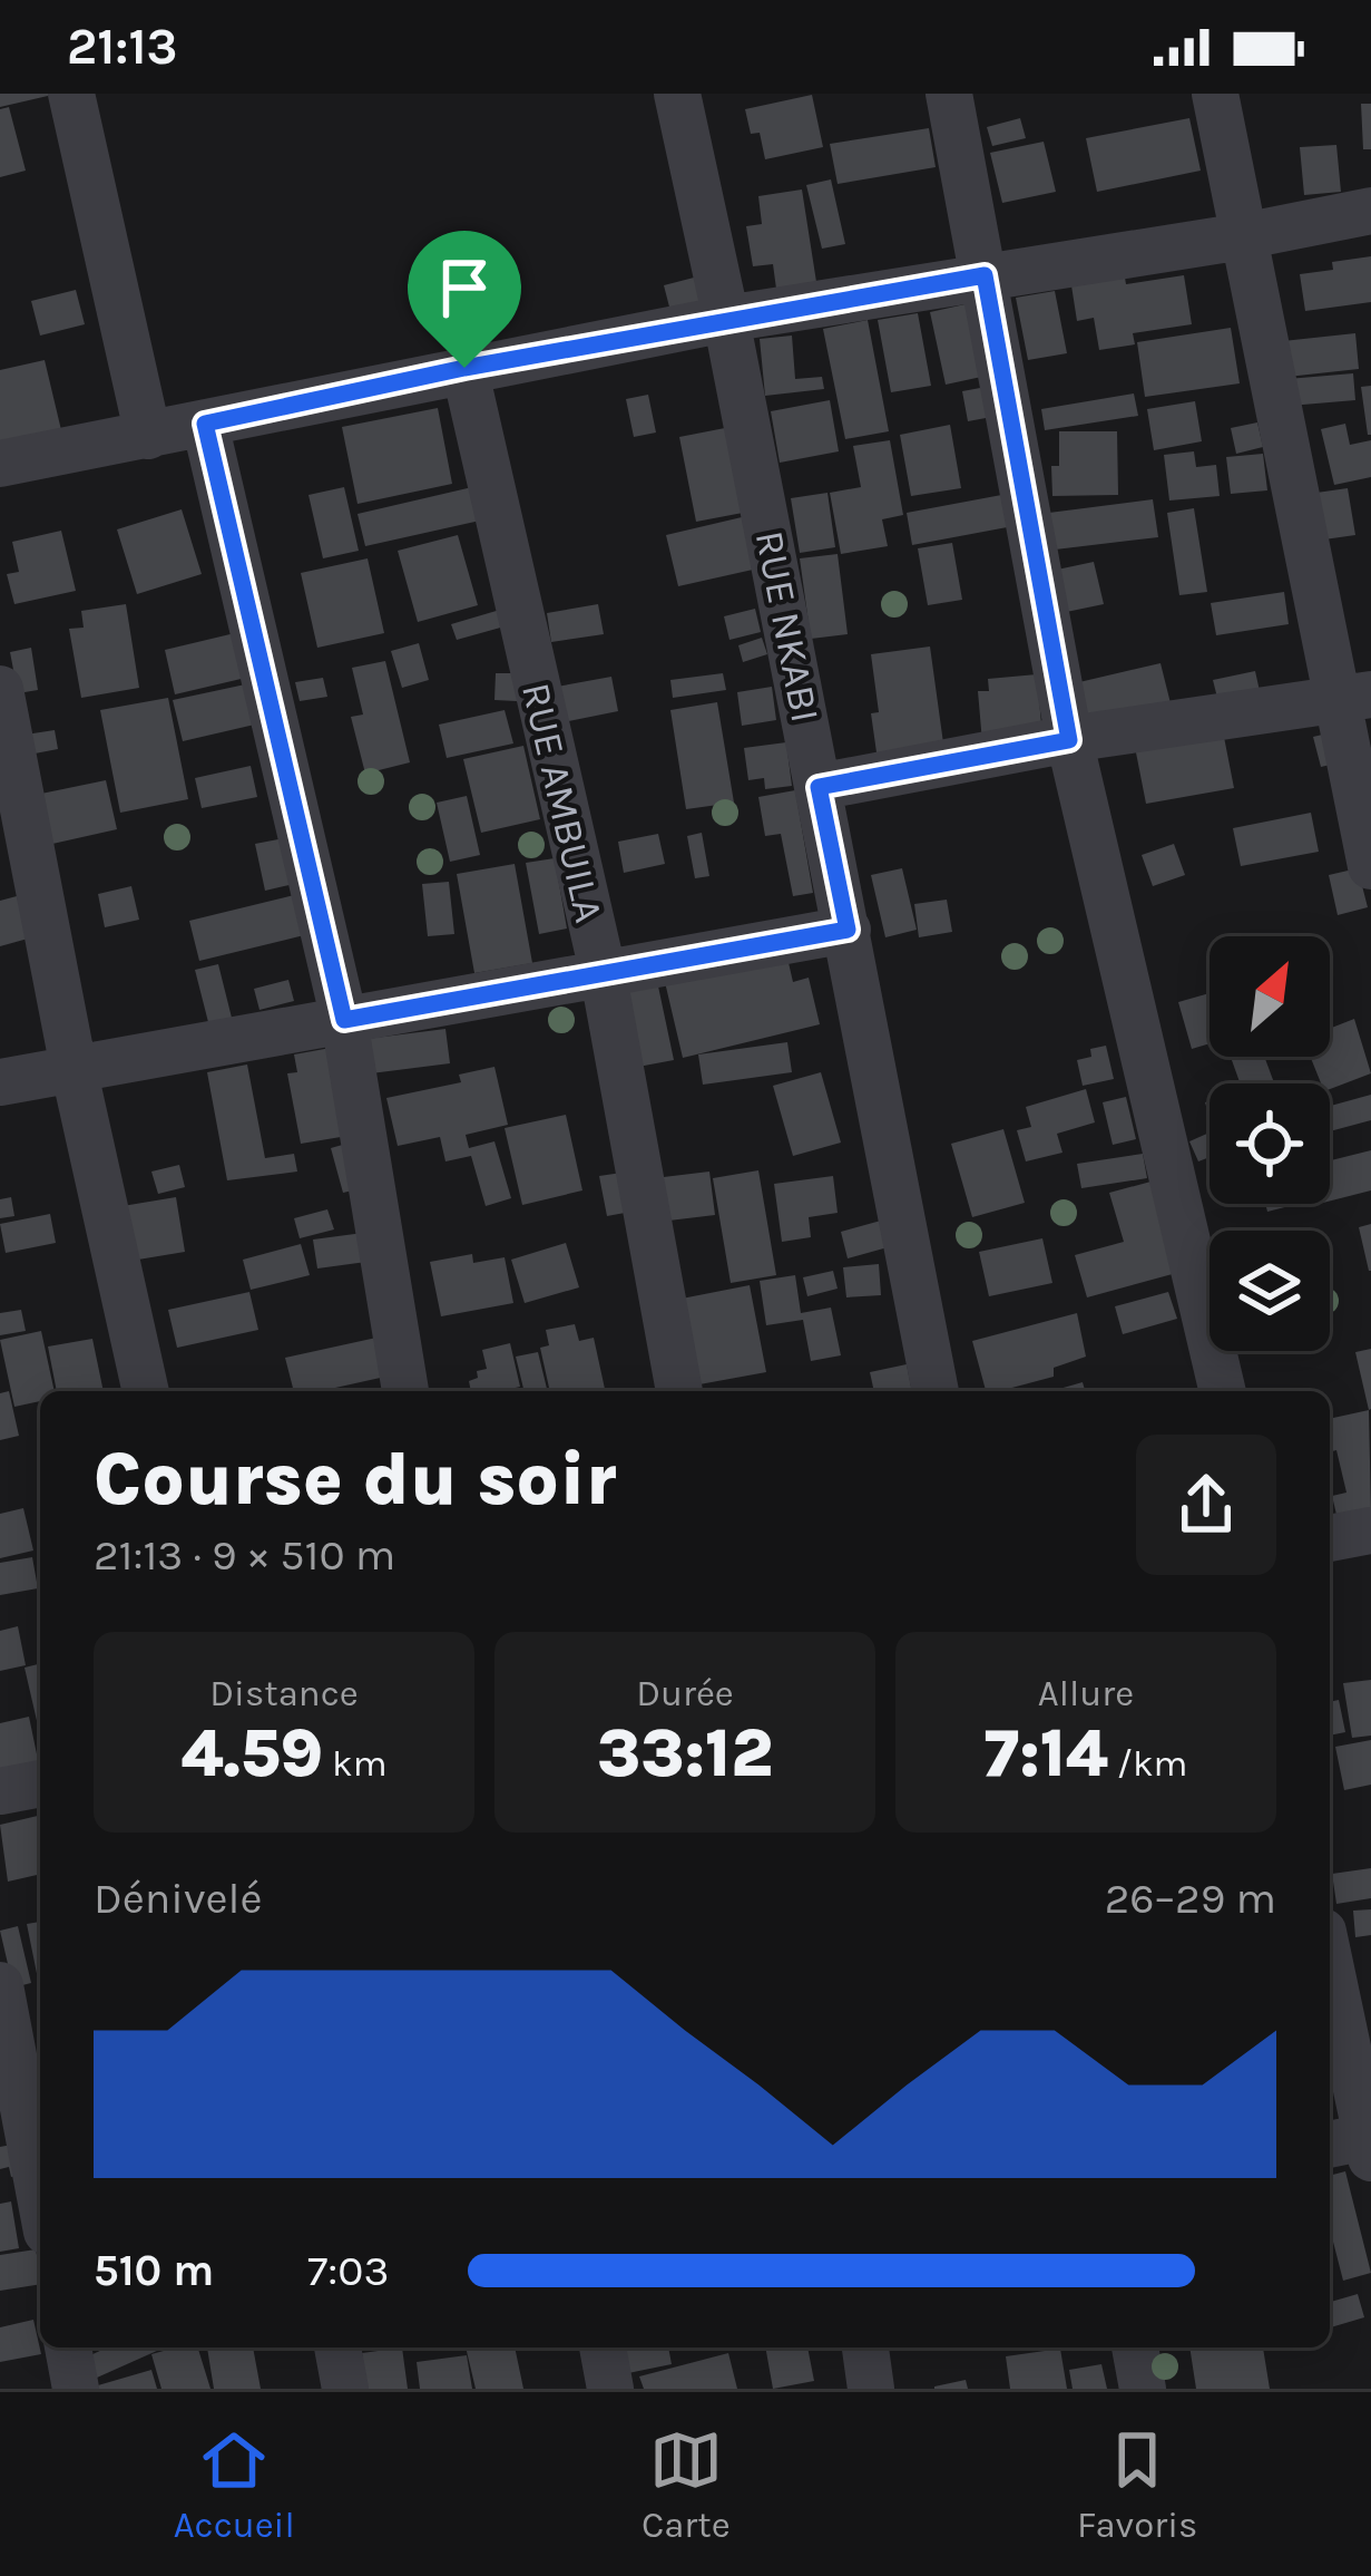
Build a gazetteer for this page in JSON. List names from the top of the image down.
{
  "streets": {
    "street": ["RUE NKABI", "RUE AMBUILA"]
  },
  "north": "top right",
  "page": {
    "status": "21:13",
    "heading": ["Course du soir", "21:13 · 9 × 510 m"],
    "stats": [
      ["Distance", "4.59 km"],
      ["Durée", "33:12"],
      ["Allure", "7:14 /km"]
    ],
    "chart": ["Dénivelé", "26–29 m"],
    "list": [
      {
        "name": "510 m",
        "note": "7:03"
      }
    ],
    "tabs": ["Accueil", "Carte", "Favoris"]
  }
}
